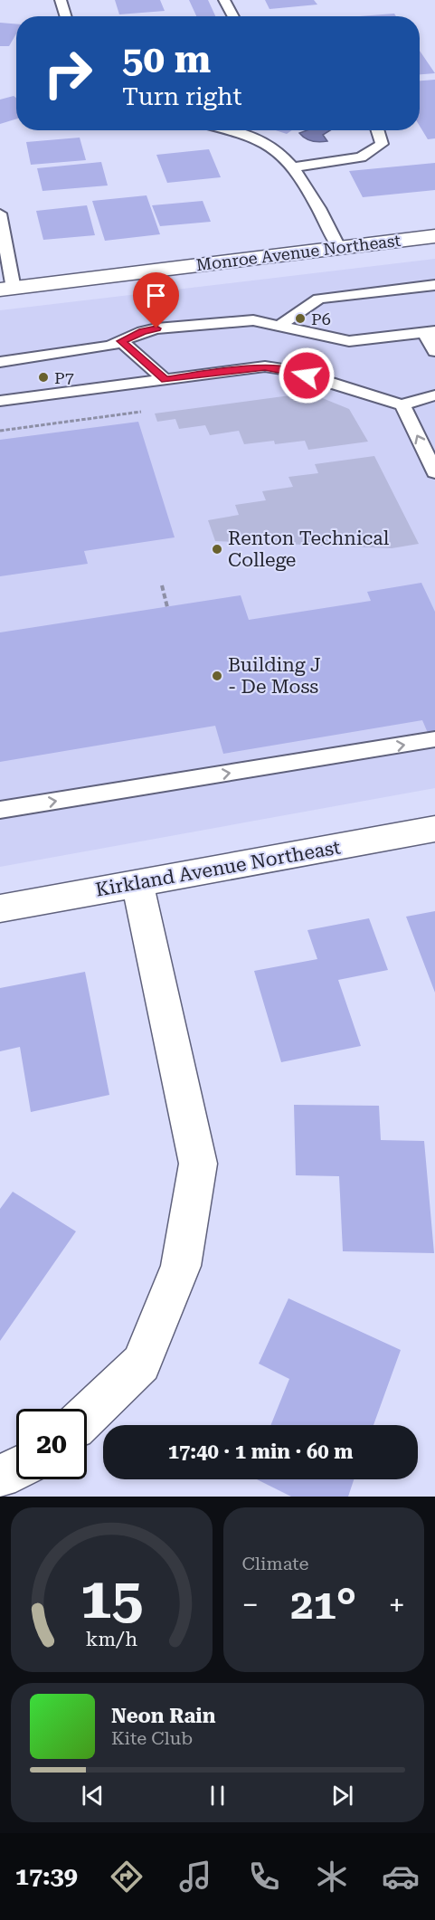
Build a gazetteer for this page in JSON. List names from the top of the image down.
{
  "streets": {
    "street": ["Monroe Avenue Northeast", "Kirkland Avenue Northeast"]
  },
  "places": [
    "P6",
    "P7",
    "Renton Technical College",
    "Building J - De Moss"
  ],
  "page": {
    "turn": ["50 m", "Turn right"],
    "limit": "20",
    "trip": "17:40 · 1 min · 60 m",
    "tile": "Climate",
    "heat": ["−", "21°", "+"],
    "song": ["Neon Rain", "Kite Club"],
    "tabs": "17:39",
    "gauge": ["15", "km/h"]
  }
}
